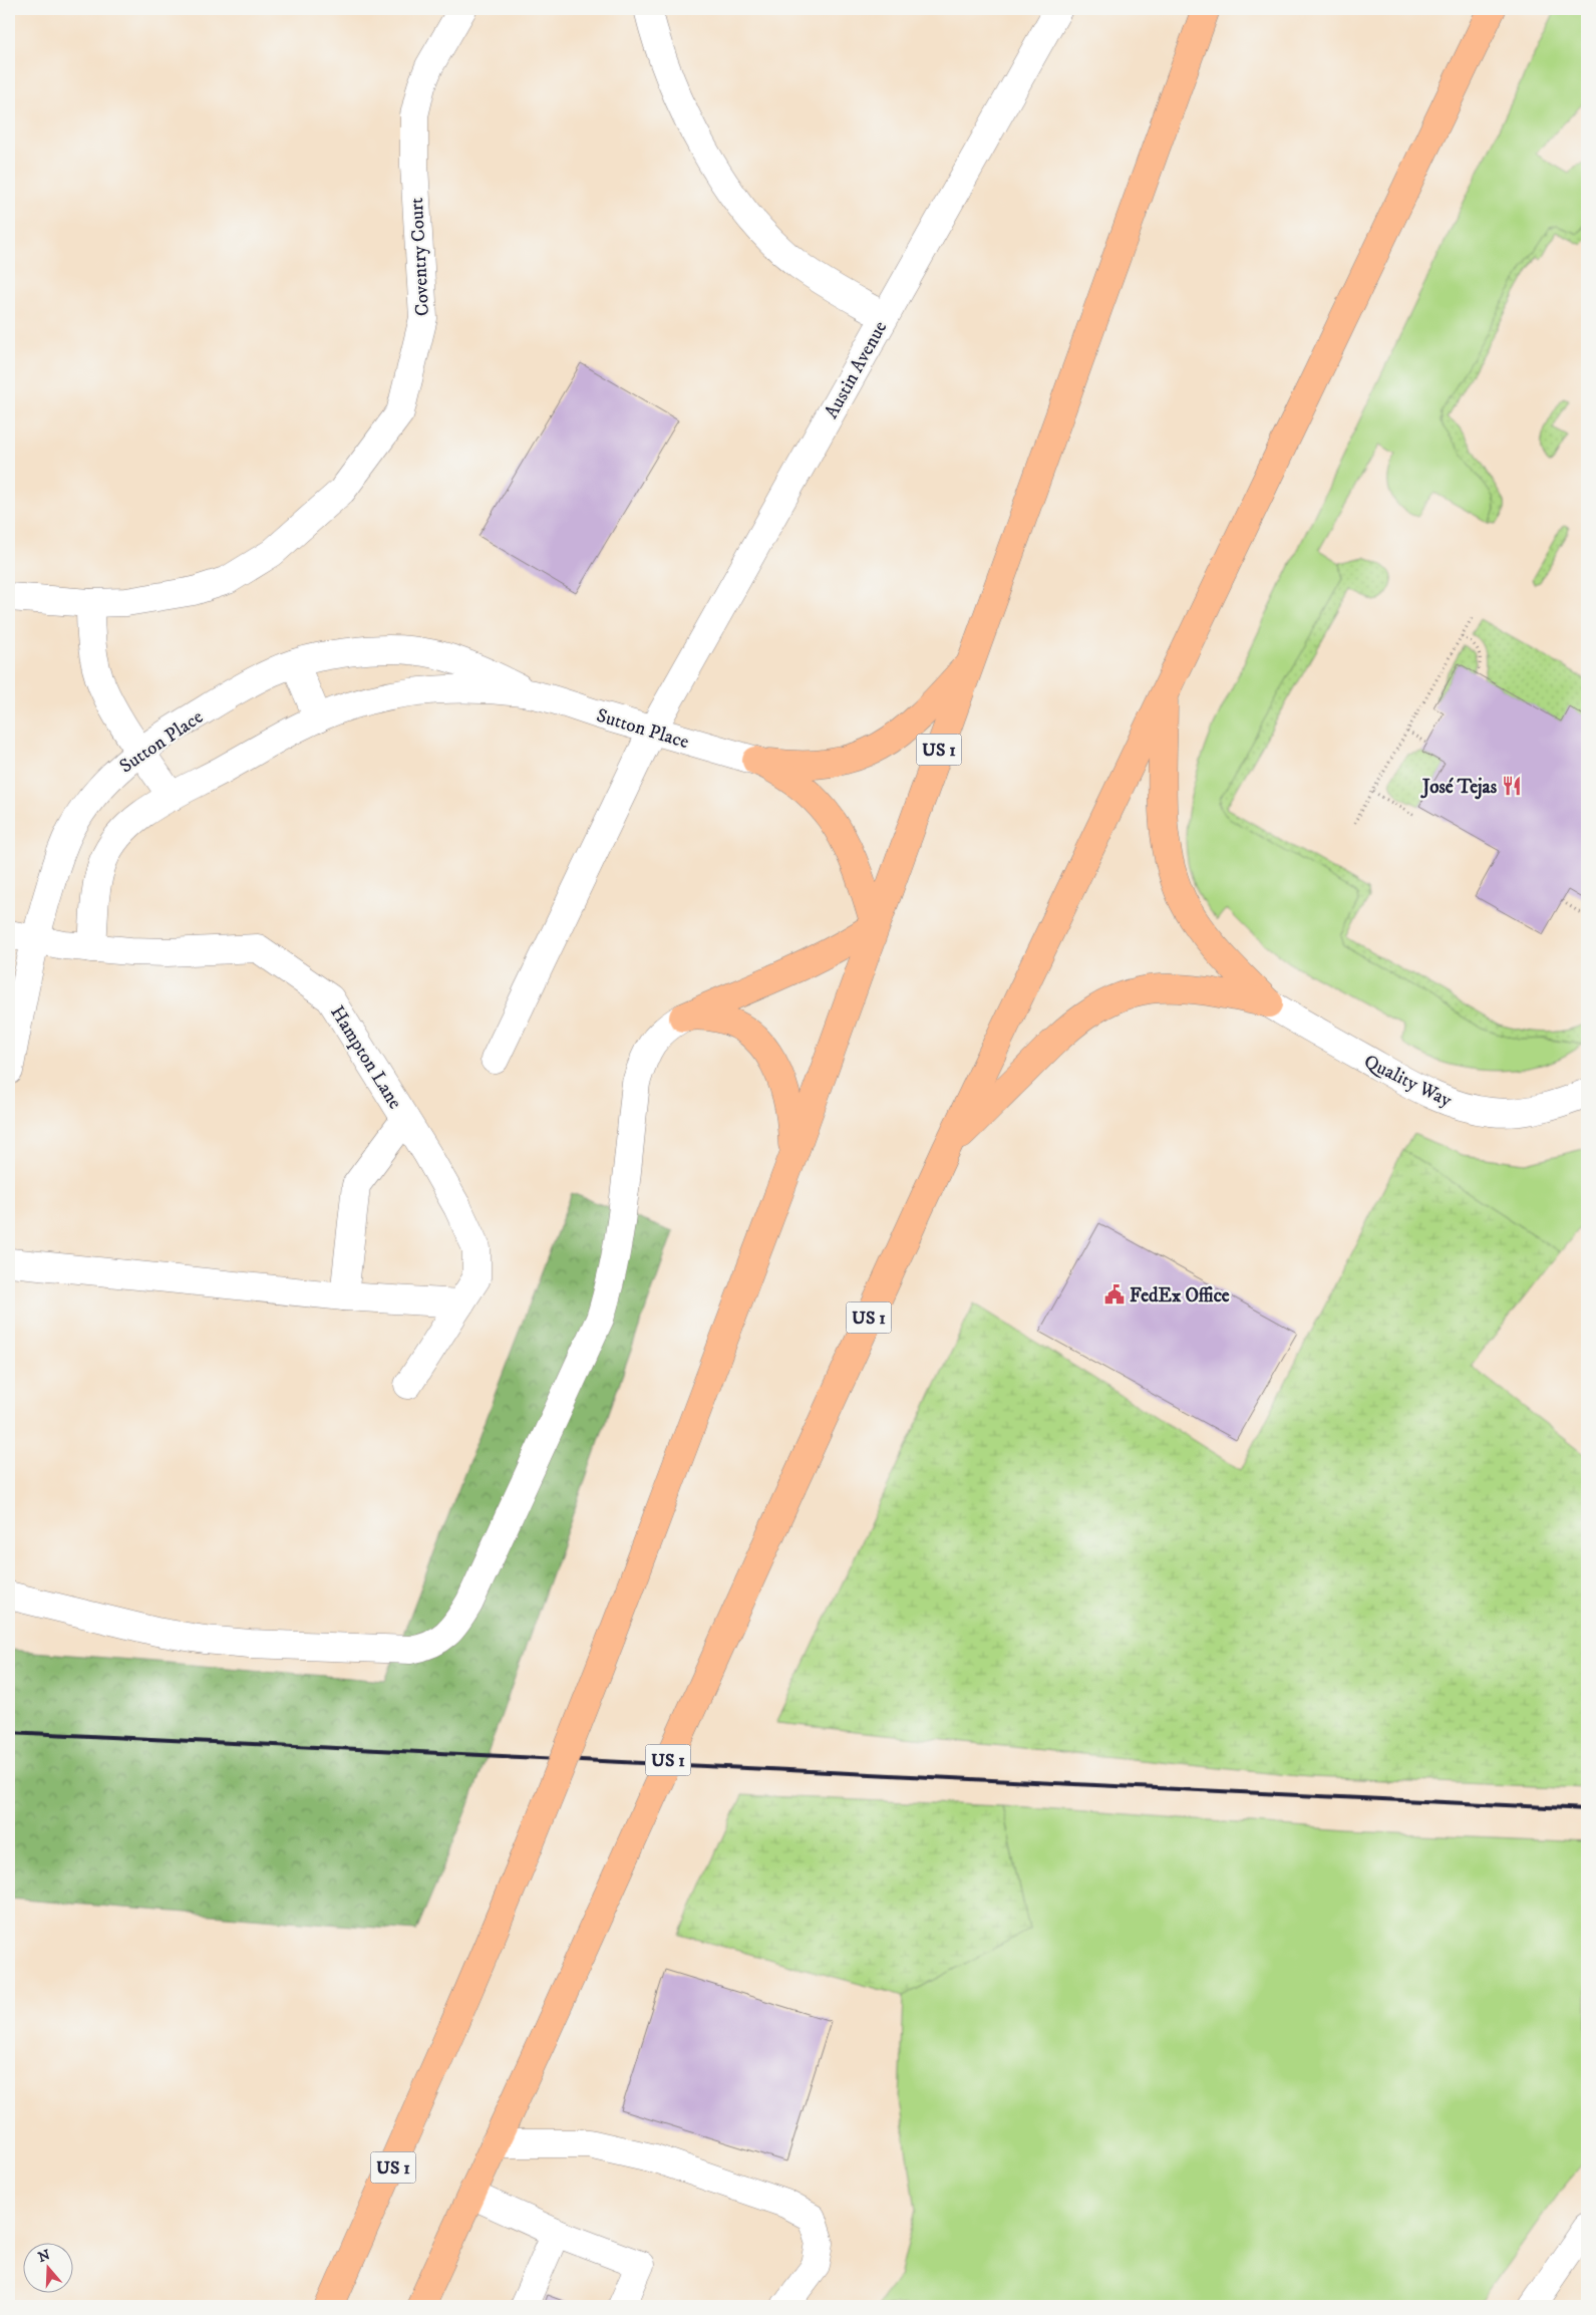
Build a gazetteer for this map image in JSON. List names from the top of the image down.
{
  "streets": {
    "highway": ["US 1"],
    "street": [
      "Coventry Court",
      "Austin Avenue",
      "Sutton Place",
      "Hampton Lane",
      "Quality Way"
    ]
  },
  "crossings": [
    ["Austin Avenue", "Sutton Place"],
    ["Sutton Place", "Hampton Lane"]
  ],
  "places": {
    "restaurant": ["José Tejas"],
    "public building": ["FedEx Office"]
  },
  "north": "top"
}
